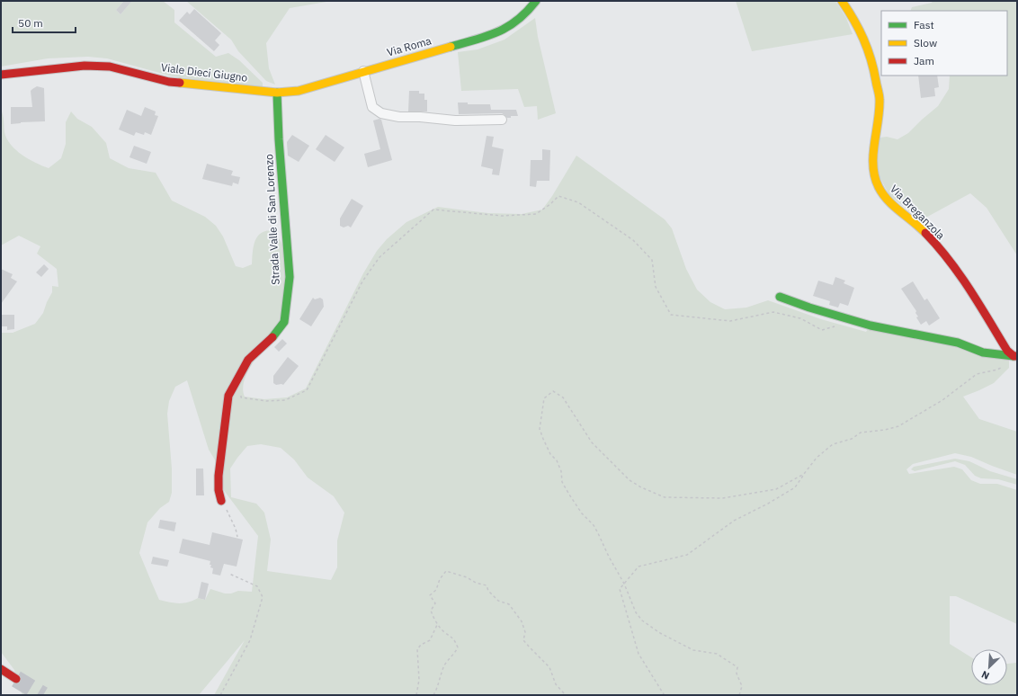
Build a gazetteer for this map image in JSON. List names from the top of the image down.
{
  "streets": {
    "main road": [
      "Via Roma",
      "Viale Dieci Giugno",
      "Via Breganzola",
      "Strada Valle di San Lorenzo"
    ]
  },
  "crossings": [
    ["Via Roma", "Viale Dieci Giugno"],
    ["Via Roma", "Strada Valle di San Lorenzo"],
    ["Viale Dieci Giugno", "Strada Valle di San Lorenzo"]
  ],
  "legend": ["Fast", "Slow", "Jam"],
  "scale_bar": "50 m",
  "north": "bottom left"
}
